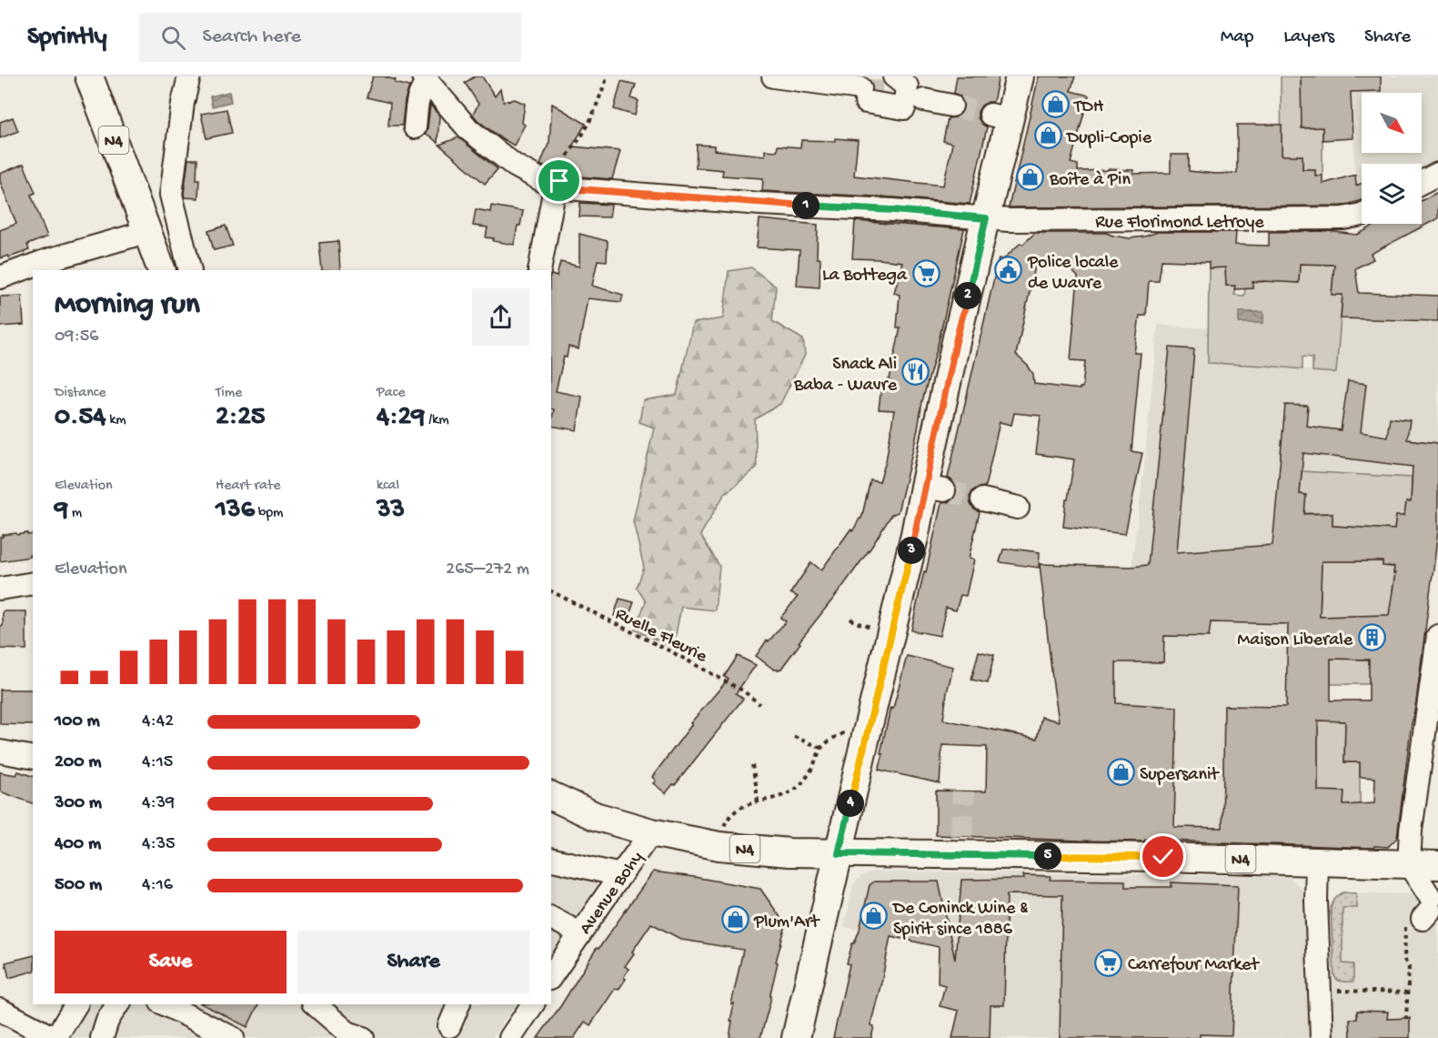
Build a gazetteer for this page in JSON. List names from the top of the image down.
{
  "streets": {
    "main road": ["N4"],
    "street": ["Rue Florimond Letroye", "Avenue Bohy"],
    "path": ["Ruelle Fleurie"]
  },
  "crossings": [
    ["N4", "Avenue Bohy"]
  ],
  "places": {
    "shop": [
      "TDH",
      "Dupli-Copie",
      "Boîte à Pin",
      "Supersanit",
      "De Coninck Wine & Spirit since 1886",
      "Plum'Art"
    ],
    "public building": ["Police locale de Wavre"],
    "supermarket": ["La Bottega", "Carrefour Market"],
    "restaurant": ["Snack Ali Baba - Wavre"],
    "building": ["Maison Liberale"]
  },
  "north": "bottom right",
  "page": {
    "header": "Sprintly",
    "search": "Search here",
    "nav": ["Map", "Layers", "Share"],
    "pins": [
      "1",
      "2",
      "3",
      "4",
      "5"
    ],
    "heading": ["Morning run", "09:56"],
    "stats": [
      ["Distance", "0.54 km"],
      ["Time", "2:25"],
      ["Pace", "4:29 /km"],
      ["Elevation", "9 m"],
      ["Heart rate", "136 bpm"],
      ["kcal", "33"]
    ],
    "chart": ["Elevation", "265–272 m"],
    "list": [
      {
        "name": "100 m",
        "note": "4:42"
      },
      {
        "name": "200 m",
        "note": "4:15"
      },
      {
        "name": "300 m",
        "note": "4:39"
      },
      {
        "name": "400 m",
        "note": "4:35"
      },
      {
        "name": "500 m",
        "note": "4:16"
      }
    ],
    "buttons": ["Save", "Share"]
  }
}
